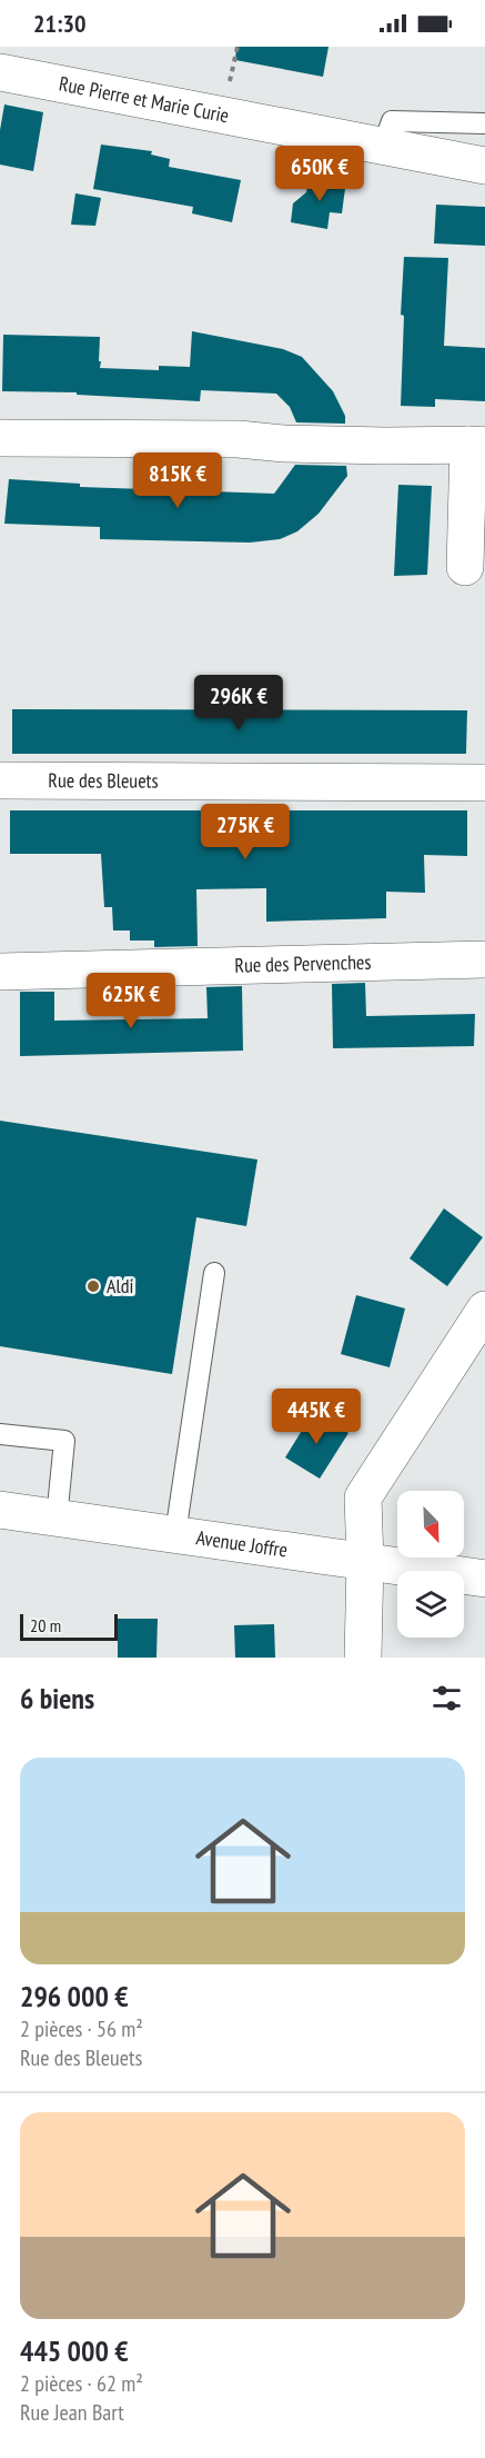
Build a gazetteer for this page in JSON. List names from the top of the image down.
{
  "streets": {
    "street": [
      "Rue Pierre et Marie Curie",
      "Rue des Bleuets",
      "Rue des Pervenches",
      "Avenue Joffre"
    ]
  },
  "places": ["Aldi"],
  "scale_bar": "20 m",
  "north": "bottom right",
  "page": {
    "status": "21:30",
    "price": [
      "650K €",
      "815K €",
      "296K €",
      "275K €",
      "625K €",
      "445K €"
    ],
    "scale": "20 m",
    "heading": "6 biens",
    "list": [
      {
        "name": "296 000 €",
        "note": "2 pièces · 56 m² · Rue des Bleuets"
      },
      {
        "name": "445 000 €",
        "note": "2 pièces · 62 m² · Rue Jean Bart"
      }
    ]
  }
}
